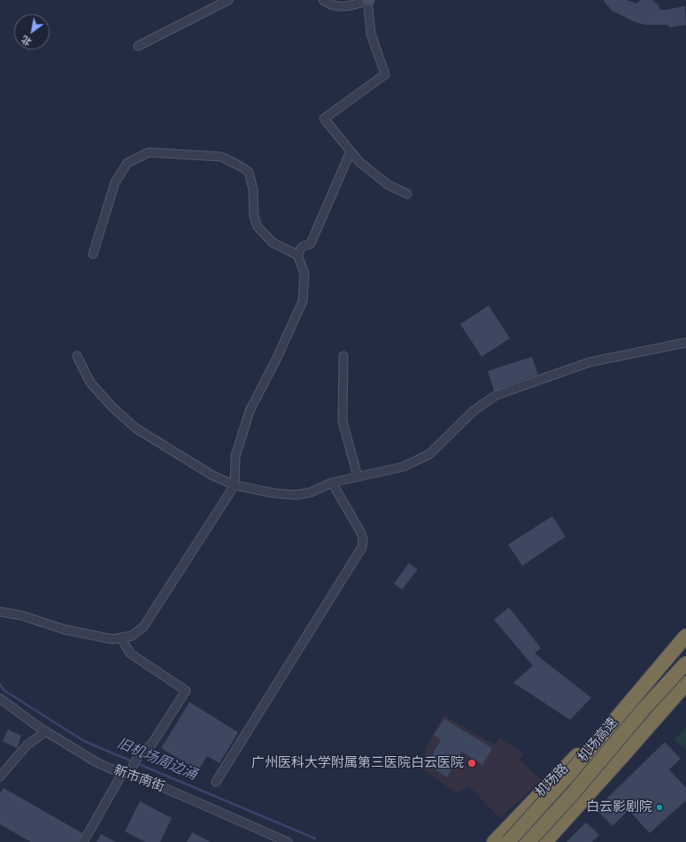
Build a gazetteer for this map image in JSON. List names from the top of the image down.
{
  "streets": {
    "highway": ["机场高速", "机场路"],
    "street": ["新市南街"]
  },
  "water": ["旧机场周边涌"],
  "places": ["广州医科大学附属第三医院白云医院", "白云影剧院"],
  "north": "bottom left"
}
